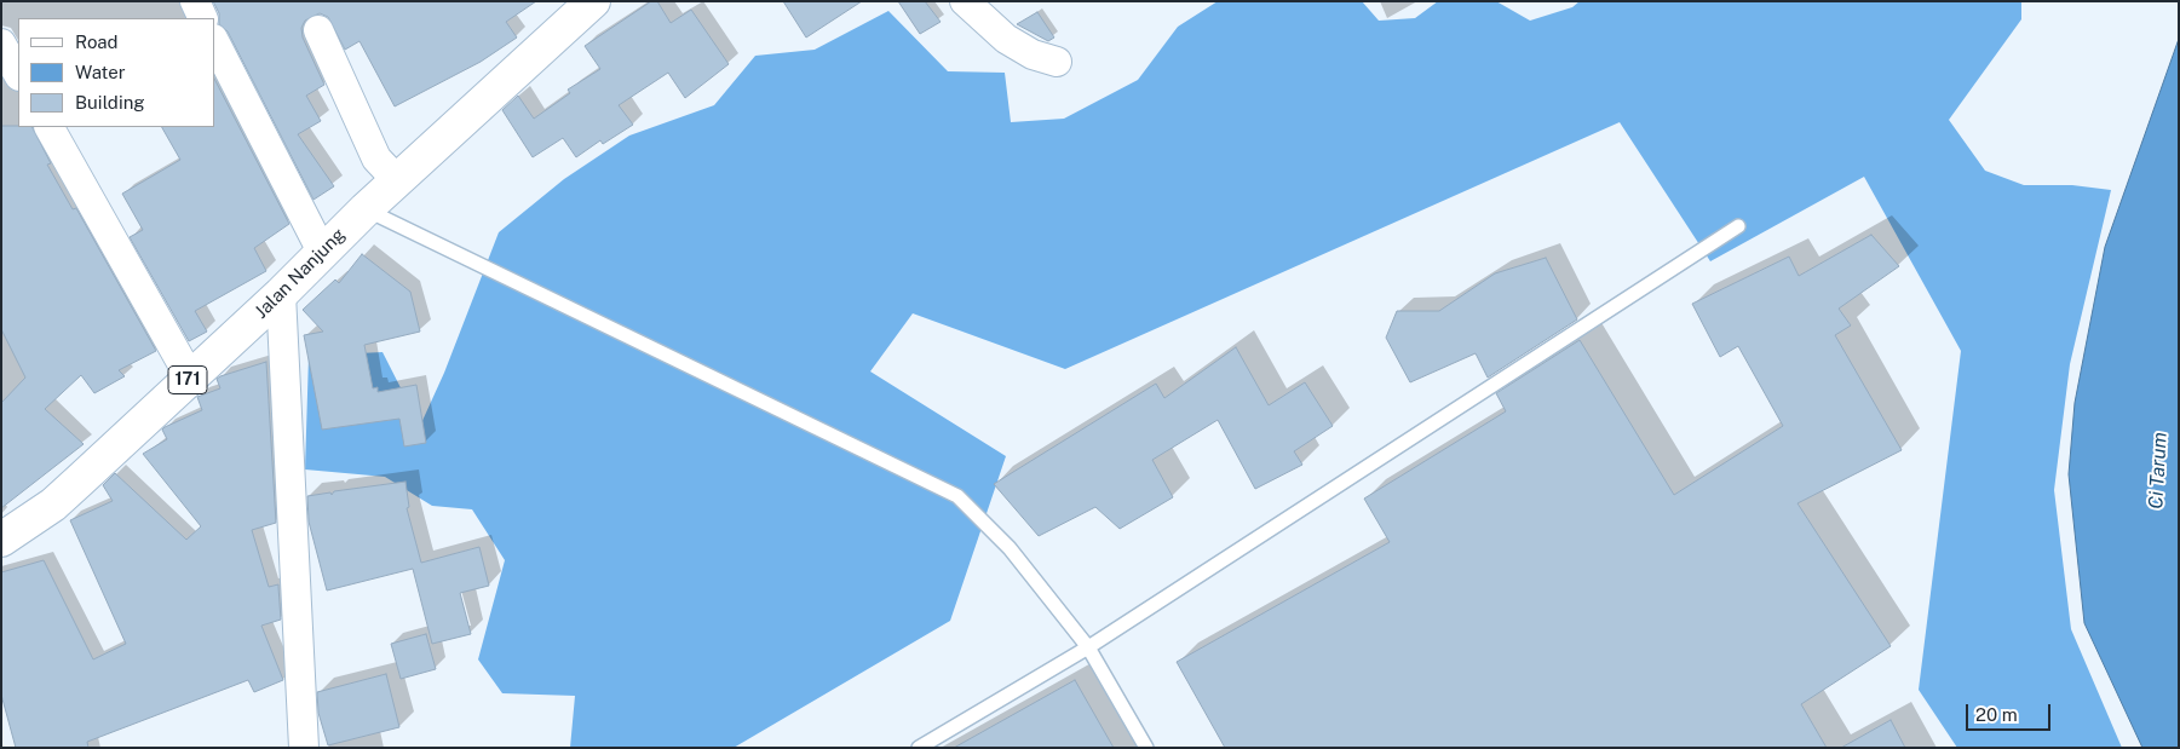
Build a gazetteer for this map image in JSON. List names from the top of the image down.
{
  "streets": {
    "main road": ["Jalan Nanjung", "171"]
  },
  "water": ["Ci Tarum"],
  "legend": ["Road", "Water", "Building"],
  "scale_bar": "20 m"
}
